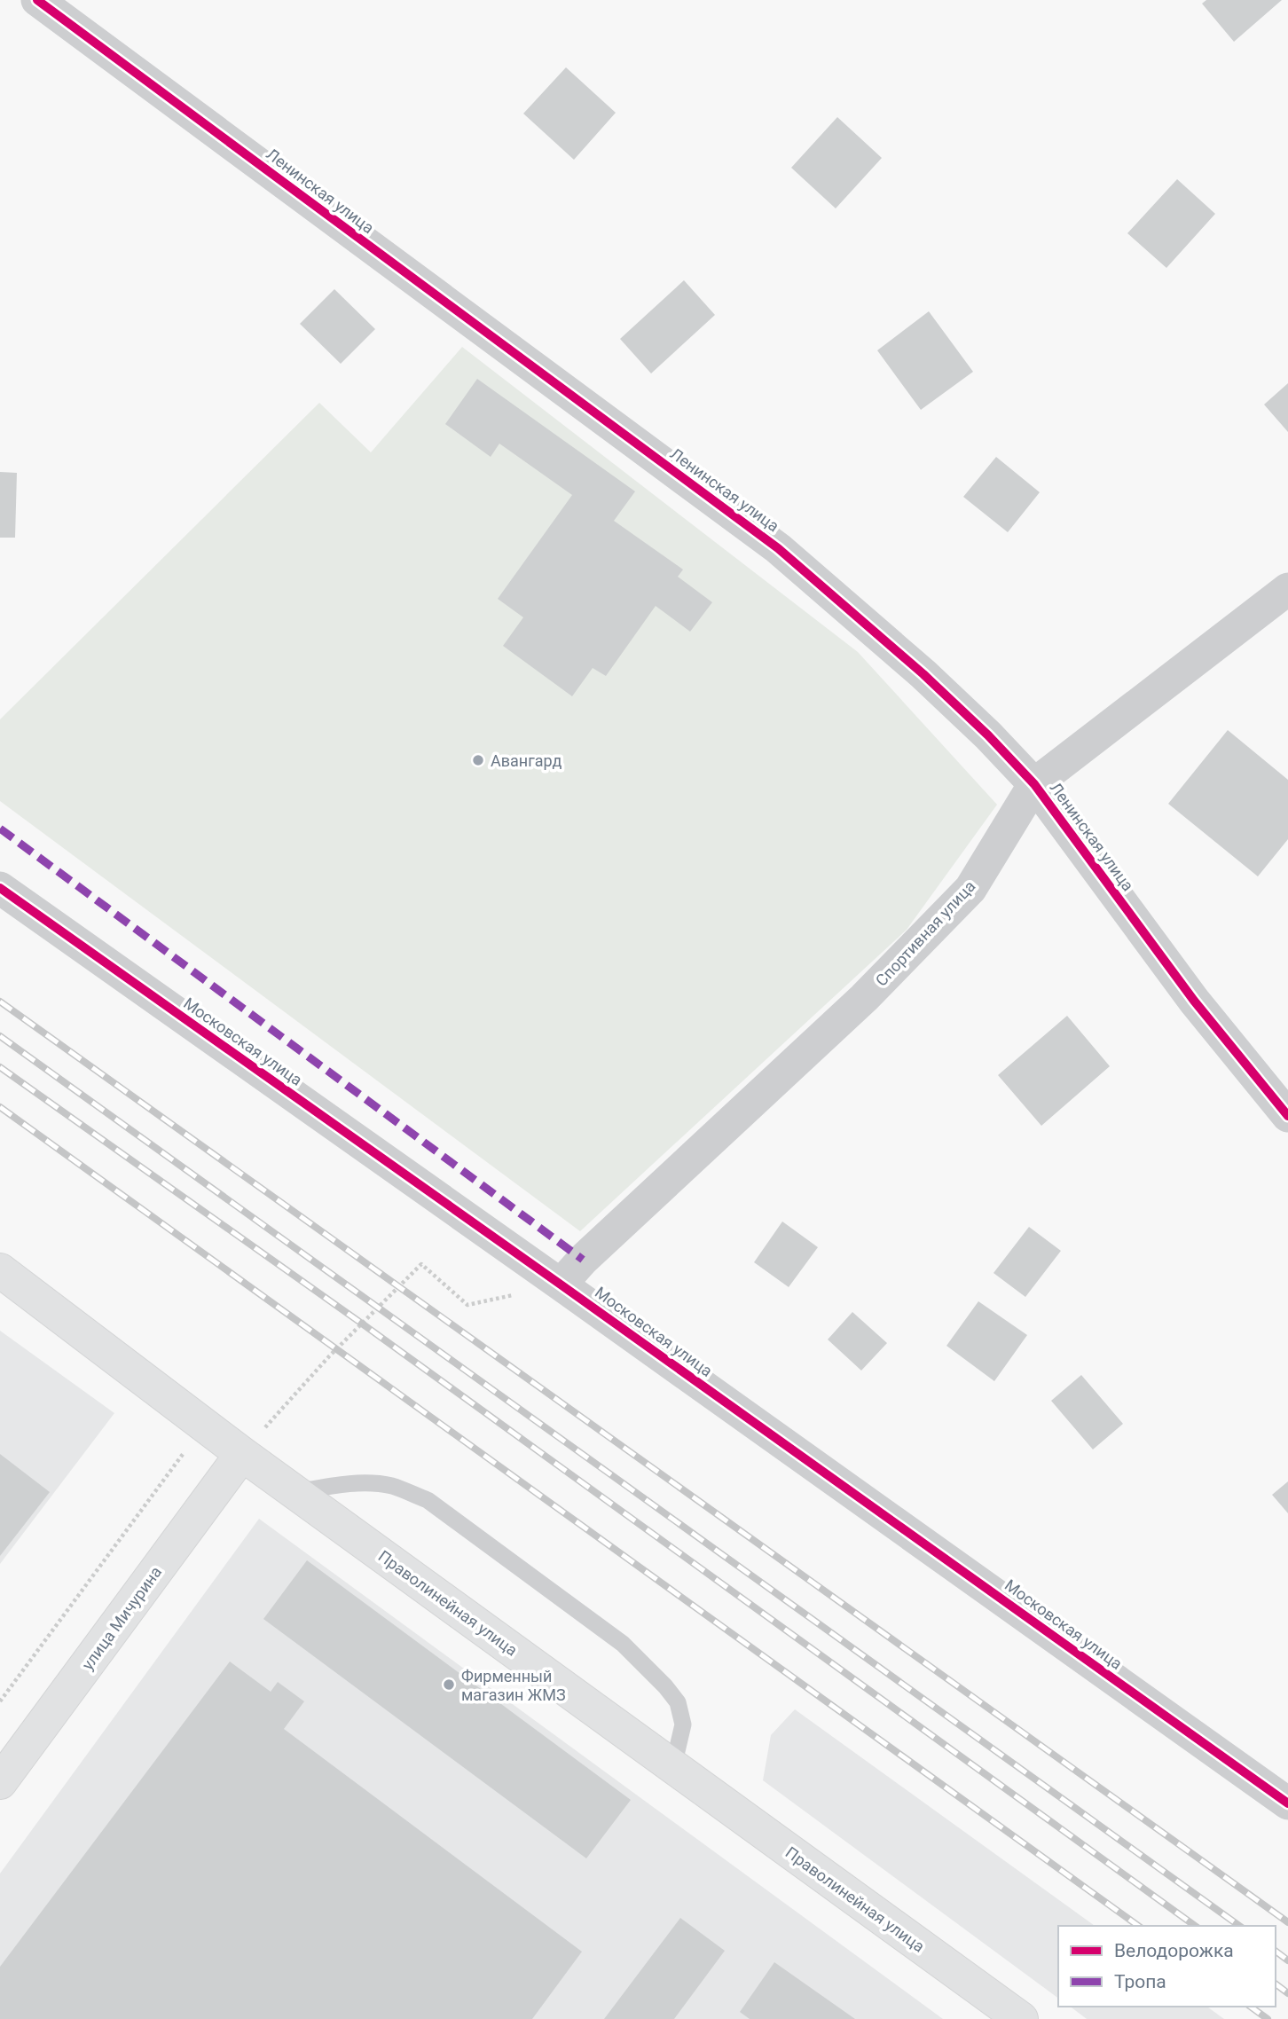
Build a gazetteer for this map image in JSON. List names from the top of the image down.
{
  "streets": {
    "main road": ["Праволинейная улица", "улица Мичурина"],
    "street": ["Ленинская улица", "Спортивная улица", "Московская улица"]
  },
  "crossings": [
    ["Ленинская улица", "Спортивная улица"],
    ["Спортивная улица", "Московская улица"],
    ["Праволинейная улица", "улица Мичурина"]
  ],
  "places": ["Авангард", "Фирменный магазин ЖМЗ"],
  "legend": ["Велодорожка", "Тропа"]
}
